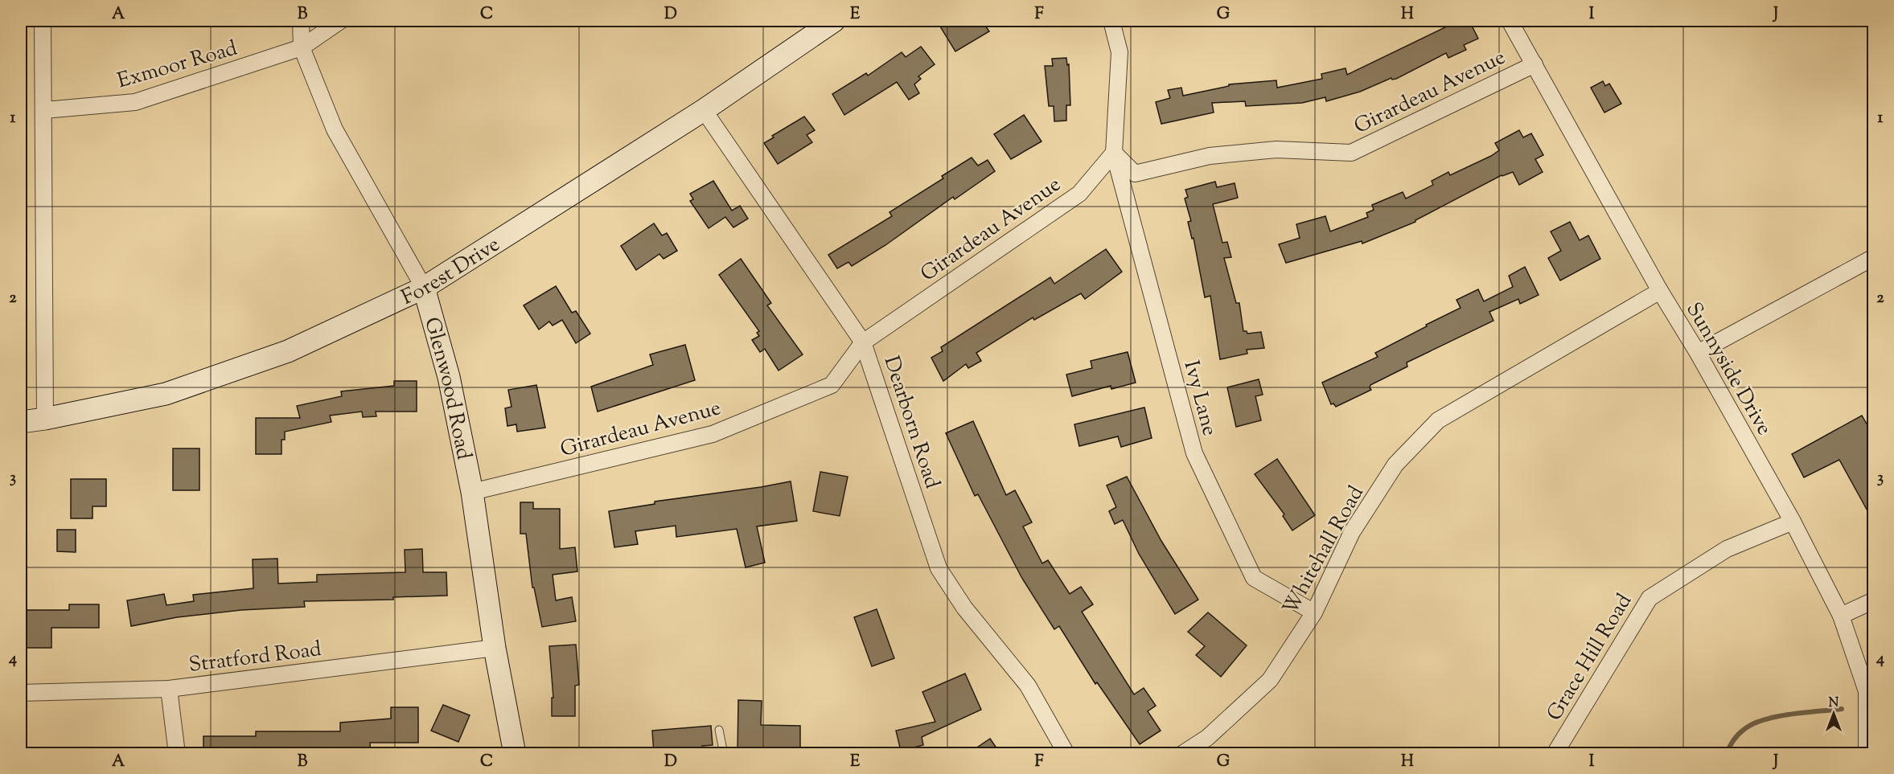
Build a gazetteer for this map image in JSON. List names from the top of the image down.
{
  "streets": {
    "main road": ["Forest Drive", "Glenwood Road"],
    "street": [
      "Exmoor Road",
      "Girardeau Avenue",
      "Sunnyside Drive",
      "Ivy Lane",
      "Dearborn Road",
      "Whitehall Road",
      "Stratford Road",
      "Grace Hill Road"
    ]
  },
  "crossings": [
    ["Exmoor Road", "Glenwood Road"],
    ["Girardeau Avenue", "Sunnyside Drive"],
    ["Girardeau Avenue", "Glenwood Road"],
    ["Girardeau Avenue", "Ivy Lane"],
    ["Girardeau Avenue", "Dearborn Road"],
    ["Forest Drive", "Glenwood Road"],
    ["Forest Drive", "Dearborn Road"],
    ["Sunnyside Drive", "Whitehall Road"],
    ["Sunnyside Drive", "Grace Hill Road"],
    ["Glenwood Road", "Stratford Road"],
    ["Ivy Lane", "Whitehall Road"]
  ],
  "north": "top",
  "grid": {
    "columns": [
      "A",
      "B",
      "C",
      "D",
      "E",
      "F",
      "G",
      "H",
      "I",
      "J"
    ],
    "rows": [
      "1",
      "2",
      "3",
      "4"
    ]
  }
}
